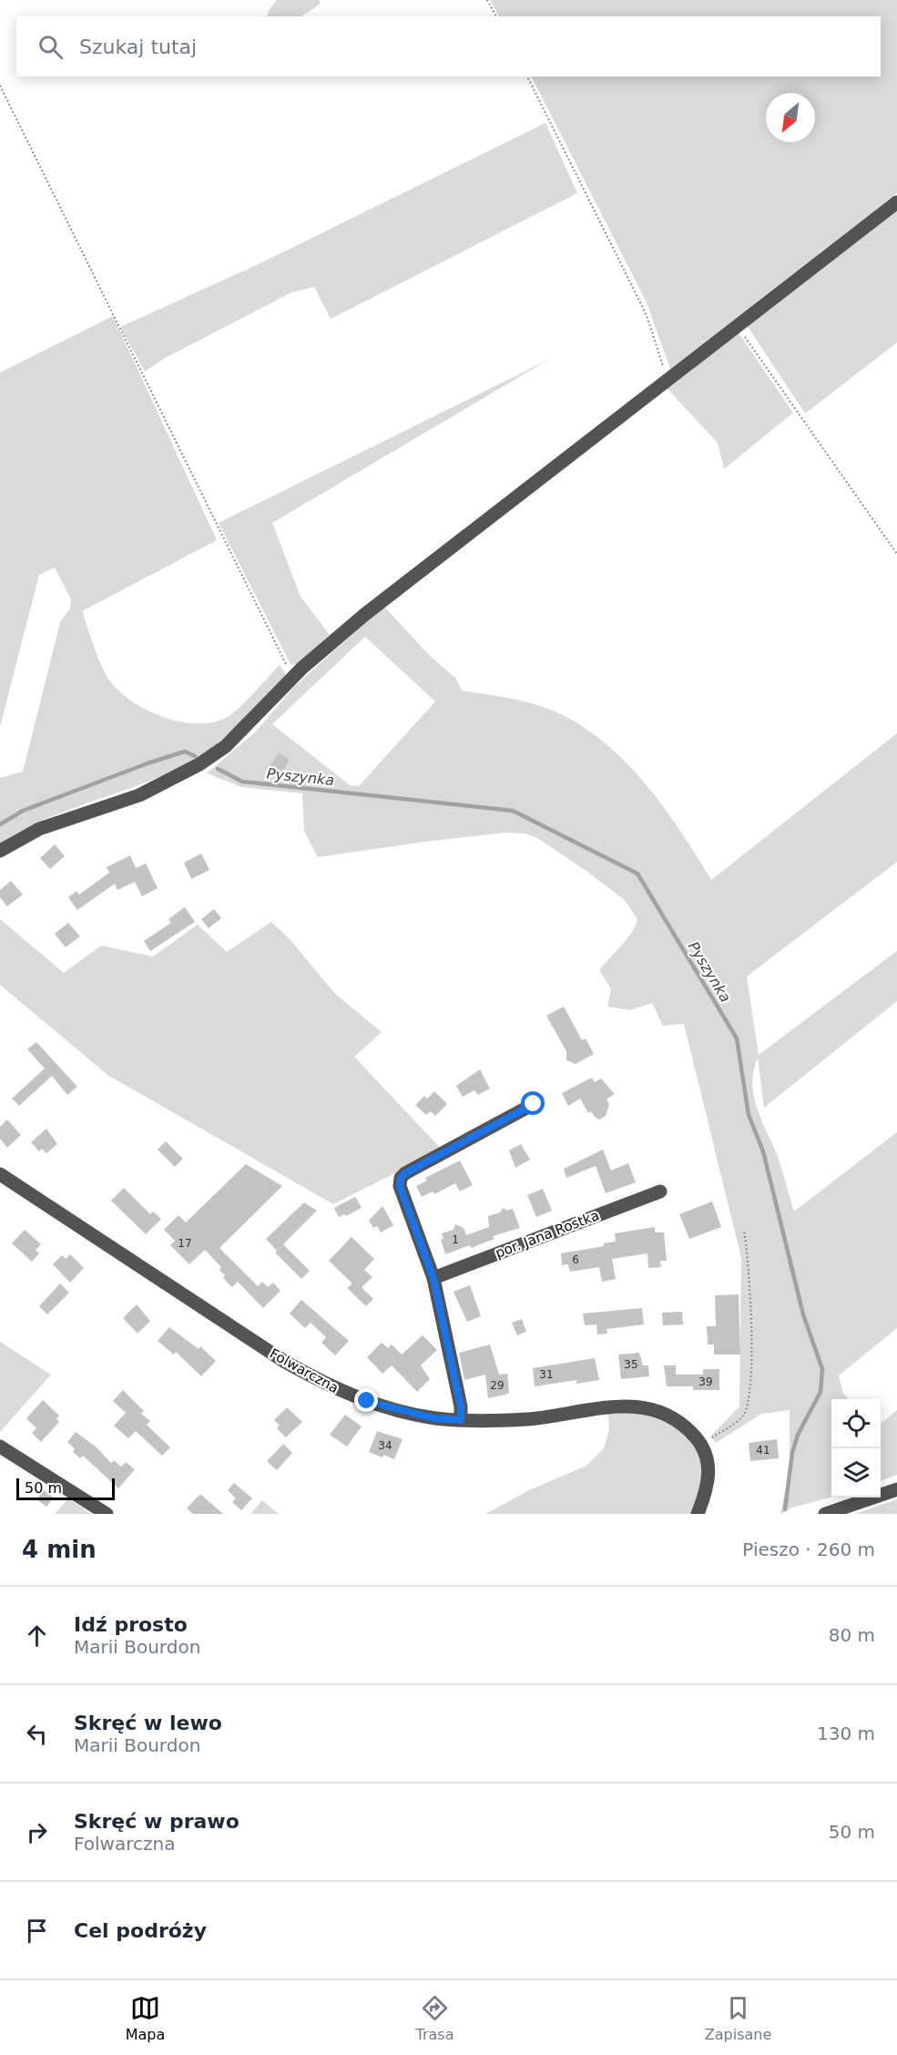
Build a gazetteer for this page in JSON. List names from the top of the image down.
{
  "streets": {
    "street": ["por. Jana Rostka", "Folwarczna"]
  },
  "water": ["Pyszynka"],
  "house_numbers": [
    "1",
    "17",
    "6",
    "35",
    "31",
    "39",
    "29",
    "34",
    "41"
  ],
  "scale_bar": "50 m",
  "north": "bottom left",
  "page": {
    "search": "Szukaj tutaj",
    "scale": "50 m",
    "heading": ["4 min", "Pieszo · 260 m"],
    "list": [
      ["Idź prosto", "Marii Bourdon", "80 m"],
      ["Skręć w lewo", "Marii Bourdon", "130 m"],
      ["Skręć w prawo", "Folwarczna", "50 m"],
      "Cel podróży"
    ],
    "nav": ["Mapa", "Trasa", "Zapisane"]
  }
}
